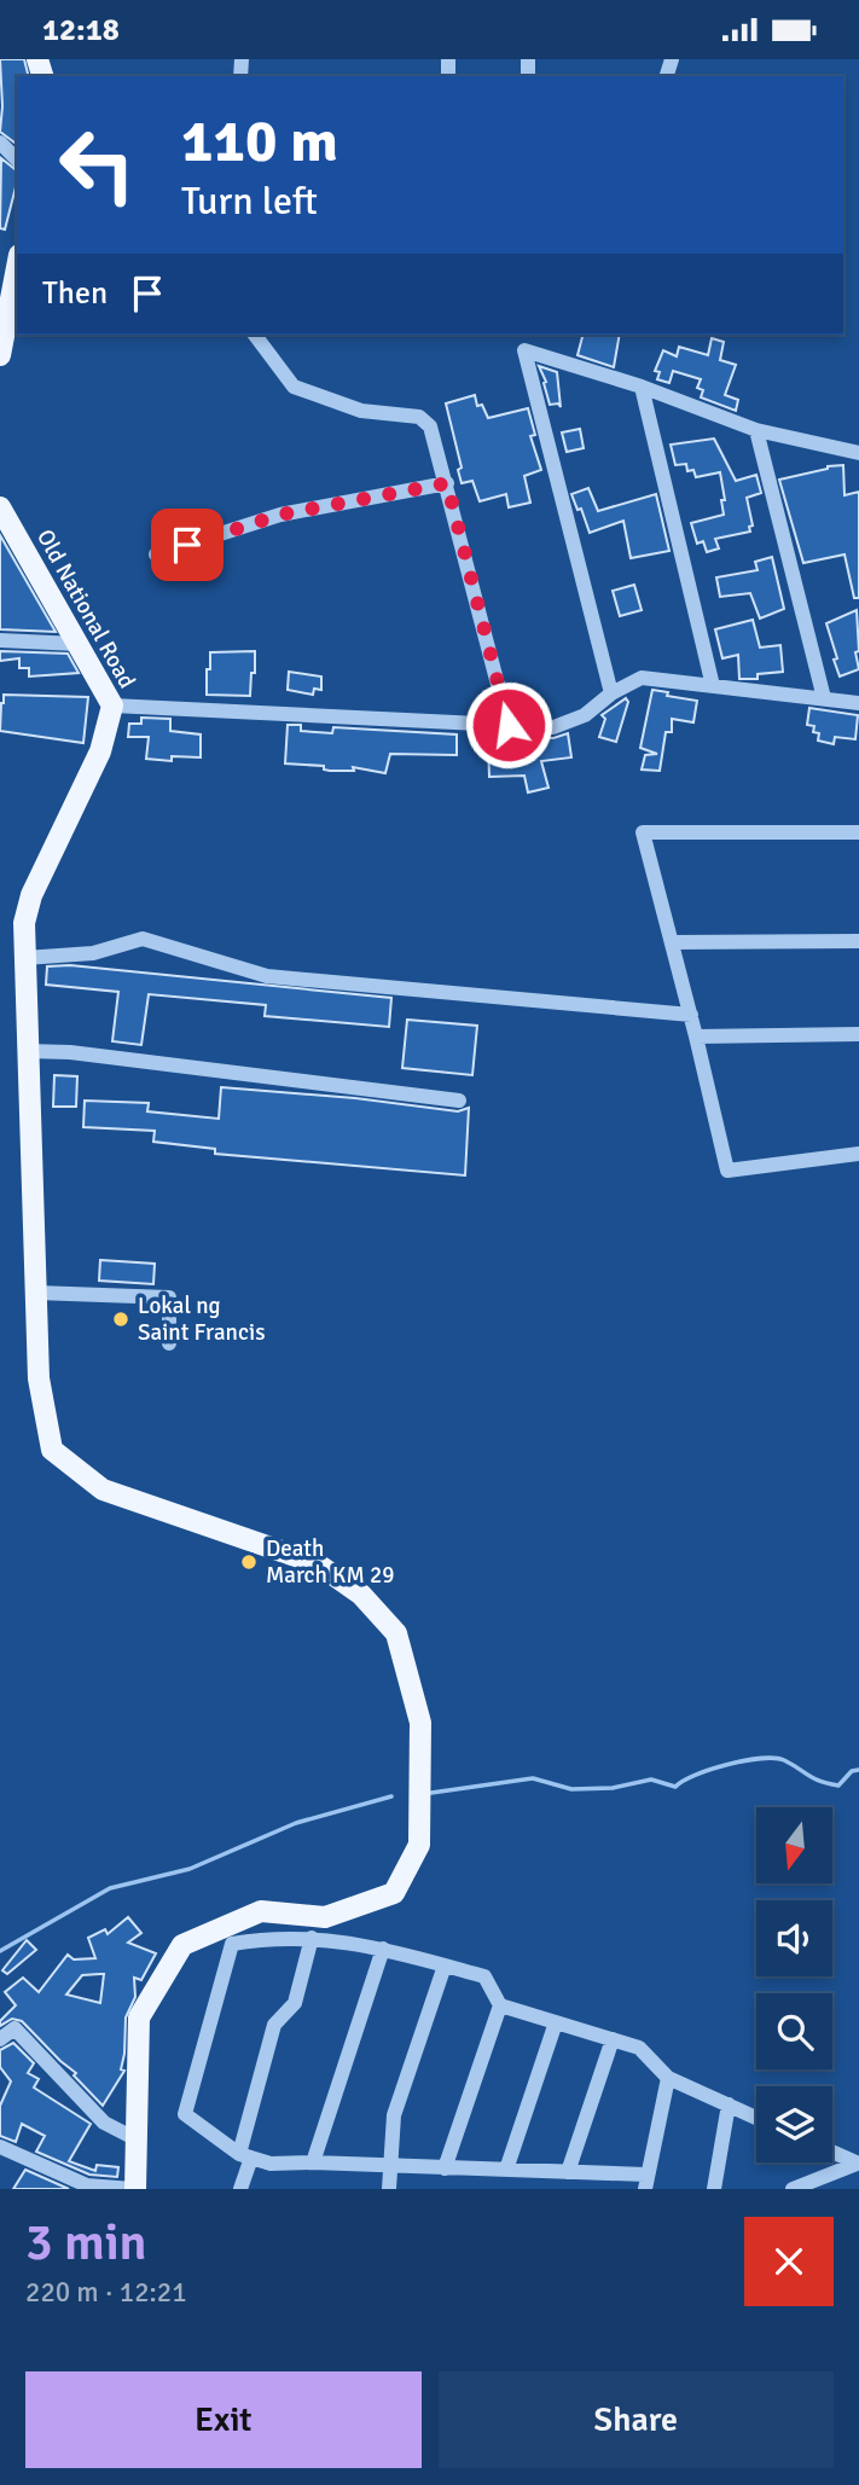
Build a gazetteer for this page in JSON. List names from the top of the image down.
{
  "streets": {
    "main road": ["Old National Road"]
  },
  "places": ["Lokal ng Saint Francis", "Death March KM 29"],
  "north": "bottom",
  "page": {
    "status": "12:18",
    "turn": ["110 m", "Turn left"],
    "then": "Then",
    "heading": ["3 min", "220 m · 12:21"],
    "buttons": ["Exit", "Share"]
  }
}
